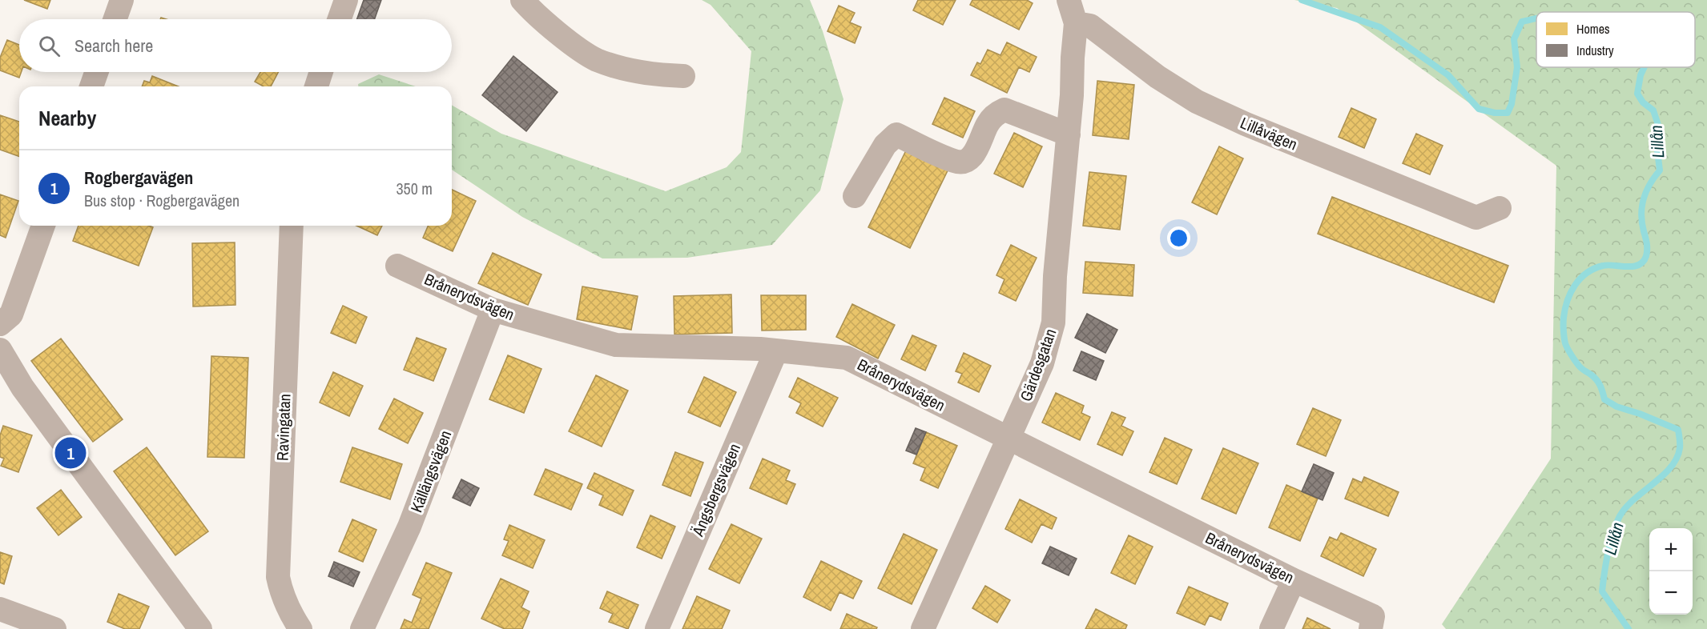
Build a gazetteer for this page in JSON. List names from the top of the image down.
{
  "streets": {
    "street": [
      "Lillåvägen",
      "Brånerydsvägen",
      "Gärdesgatan",
      "Ravingatan",
      "Källängsvägen",
      "Ängsbergsvägen"
    ]
  },
  "crossings": [
    ["Lillåvägen", "Gärdesgatan"],
    ["Brånerydsvägen", "Gärdesgatan"],
    ["Brånerydsvägen", "Källängsvägen"],
    ["Brånerydsvägen", "Ängsbergsvägen"]
  ],
  "water": ["Lillån"],
  "legend": ["Homes", "Industry"],
  "page": {
    "search": "Search here",
    "heading": "Nearby",
    "list": [
      {
        "mark": "1",
        "name": "Rogbergavägen",
        "note": "Bus stop · Rogbergavägen",
        "value": "350 m"
      }
    ],
    "pins": "1",
    "map_buttons": ["+", "−"]
  }
}
